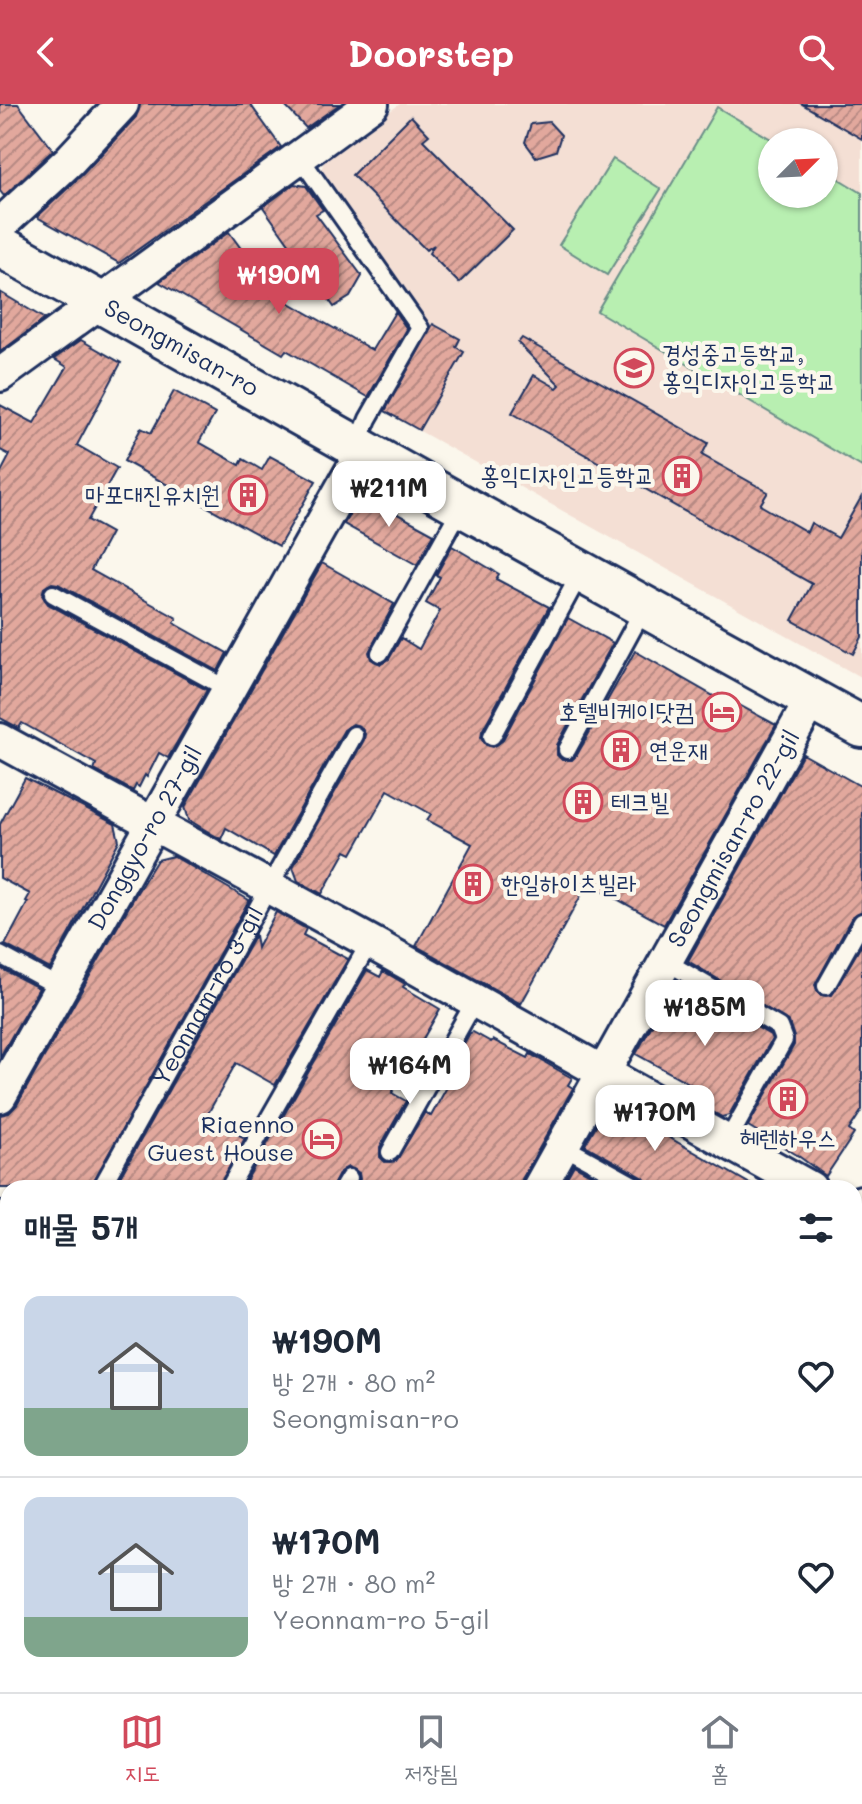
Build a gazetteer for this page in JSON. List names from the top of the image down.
{
  "streets": {
    "street": ["Seongmisan-ro", "Donggyo-ro 27-gil", "Seongmisan-ro 22-gil"],
    "lane": ["Yeonnam-ro 3-gil"]
  },
  "crossings": [
    ["Seongmisan-ro", "Donggyo-ro 27-gil"],
    ["Seongmisan-ro", "Seongmisan-ro 22-gil"]
  ],
  "places": {
    "school or university": ["경성중고등학교, 홍익디자인고등학교"],
    "building": [
      "홍익디자인고등학교",
      "마포대진유치원",
      "연운재",
      "테크빌",
      "한일하이츠빌라",
      "헤렌하우스"
    ],
    "hotel": ["호텔비케이닷컴", "Riaenno Guest House"]
  },
  "north": "top right",
  "page": {
    "header": "Doorstep",
    "price": [
      "₩190M",
      "₩211M",
      "₩185M",
      "₩164M",
      "₩170M"
    ],
    "heading": "매물 5개",
    "list": [
      {
        "name": "₩190M",
        "note": "방 2개 · 80 m² · Seongmisan-ro"
      },
      {
        "name": "₩170M",
        "note": "방 2개 · 80 m² · Yeonnam-ro 5-gil"
      }
    ],
    "tabs": ["지도", "저장됨", "홈"]
  }
}
